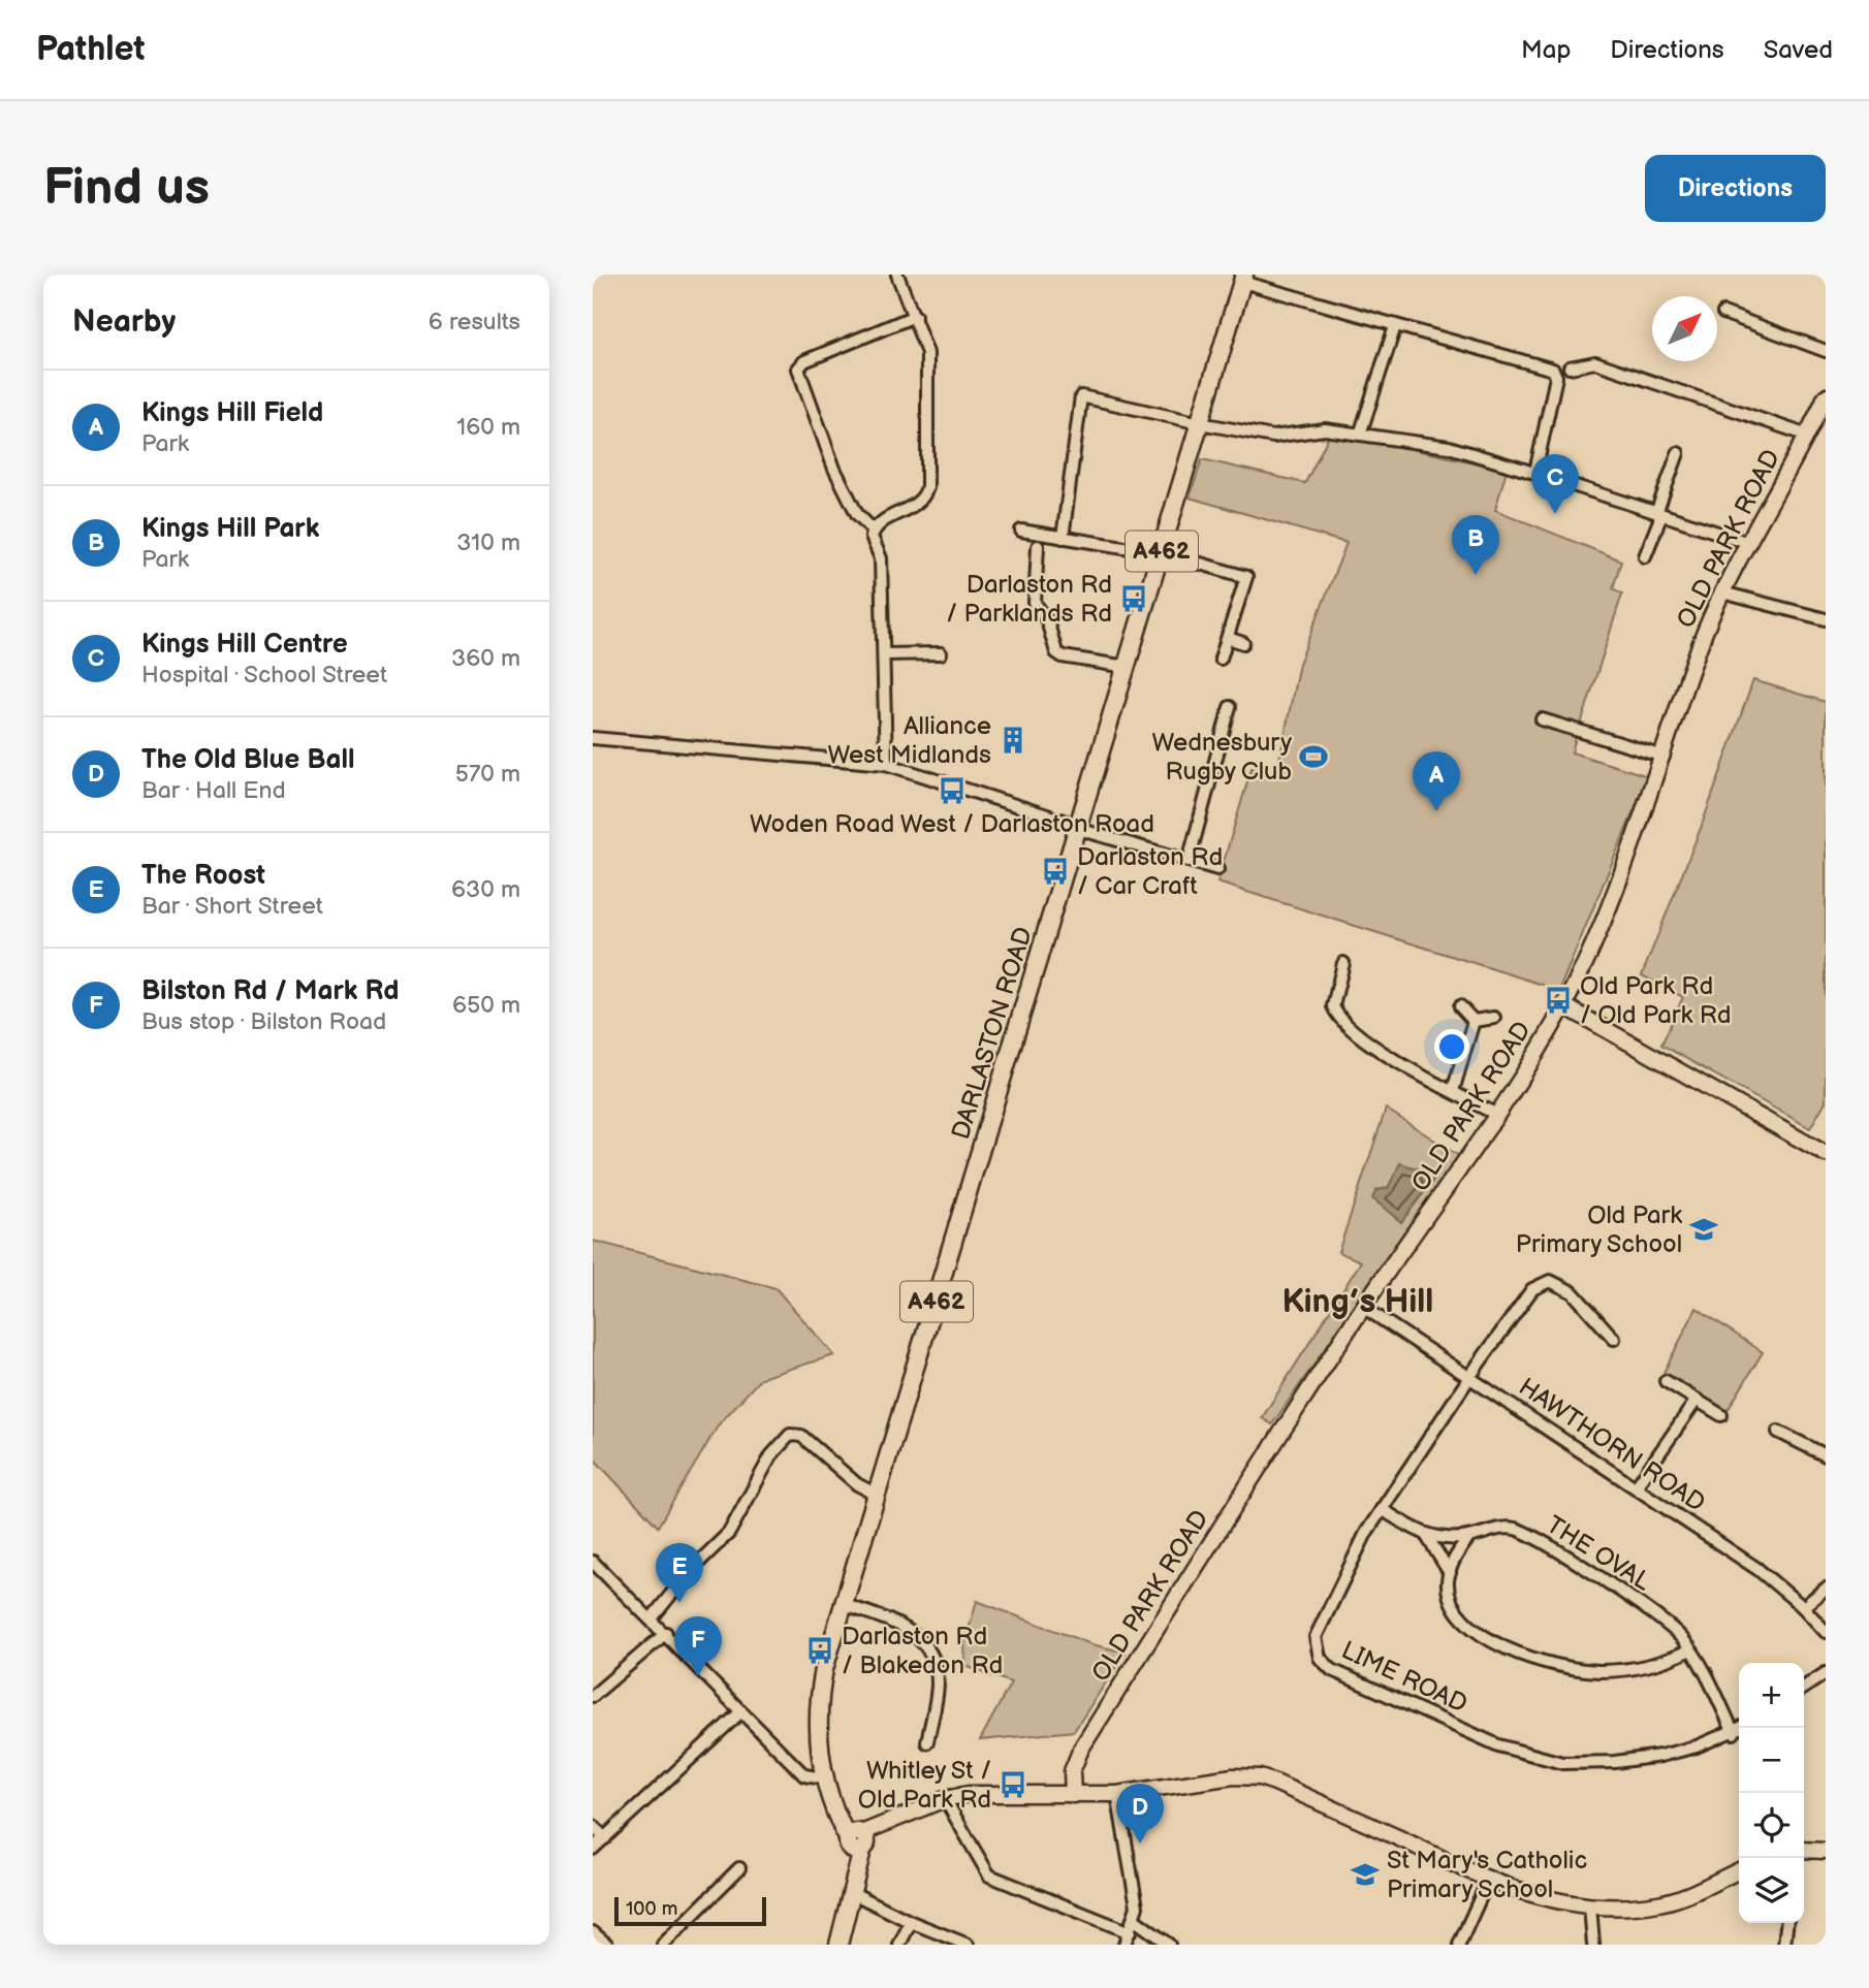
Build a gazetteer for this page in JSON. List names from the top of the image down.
{
  "streets": {
    "main road": ["A462", "DARLASTON ROAD"],
    "street": [
      "OLD PARK ROAD",
      "HAWTHORN ROAD",
      "THE OVAL",
      "LIME ROAD"
    ]
  },
  "crossings": [
    ["OLD PARK ROAD", "HAWTHORN ROAD"],
    ["A462", "DARLASTON ROAD"],
    ["HAWTHORN ROAD", "LIME ROAD"],
    ["THE OVAL", "LIME ROAD"]
  ],
  "districts": ["King’s Hill"],
  "places": {
    "bus stop": [
      "Darlaston Rd / Parklands Rd",
      "Woden Road West / Darlaston Road",
      "Darlaston Rd / Car Craft",
      "Old Park Rd / Old Park Rd",
      "Darlaston Rd / Blakedon Rd",
      "Whitley St / Old Park Rd"
    ],
    "building": ["Alliance West Midlands"],
    "sports": ["Wednesbury Rugby Club"],
    "school or university": ["Old Park Primary School", "St Mary's Catholic Primary School"]
  },
  "scale_bar": "100 m",
  "north": "top right",
  "page": {
    "header": "Pathlet",
    "nav": ["Map", "Directions", "Saved"],
    "buttons": "Directions",
    "title": "Find us",
    "heading": ["Nearby", "6 results"],
    "list": [
      {
        "mark": "A",
        "name": "Kings Hill Field",
        "note": "Park",
        "value": "160 m"
      },
      {
        "mark": "B",
        "name": "Kings Hill Park",
        "note": "Park",
        "value": "310 m"
      },
      {
        "mark": "C",
        "name": "Kings Hill Centre",
        "note": "Hospital · School Street",
        "value": "360 m"
      },
      {
        "mark": "D",
        "name": "The Old Blue Ball",
        "note": "Bar · Hall End",
        "value": "570 m"
      },
      {
        "mark": "E",
        "name": "The Roost",
        "note": "Bar · Short Street",
        "value": "630 m"
      },
      {
        "mark": "F",
        "name": "Bilston Rd / Mark Rd",
        "note": "Bus stop · Bilston Road",
        "value": "650 m"
      }
    ],
    "pins": [
      "C",
      "B",
      "A",
      "E",
      "F",
      "D"
    ],
    "map_buttons": ["+", "−"],
    "scale": "100 m"
  }
}
